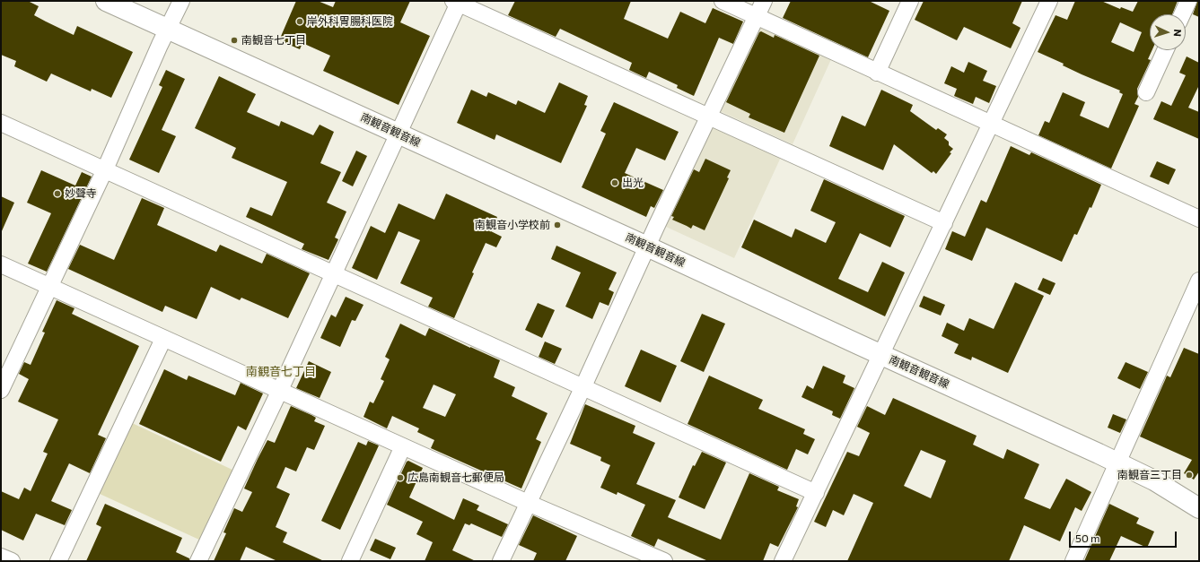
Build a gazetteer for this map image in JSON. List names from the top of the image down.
{
  "streets": {
    "main road": ["南観音観音線"]
  },
  "districts": ["南観音七丁目"],
  "places": [
    "岸外科胃腸科医院",
    "南観音七丁目",
    "出光",
    "妙聲寺",
    "南観音小学校前",
    "南観音三丁目",
    "広島南観音七郵便局"
  ],
  "scale_bar": "50 m",
  "north": "right"
}
